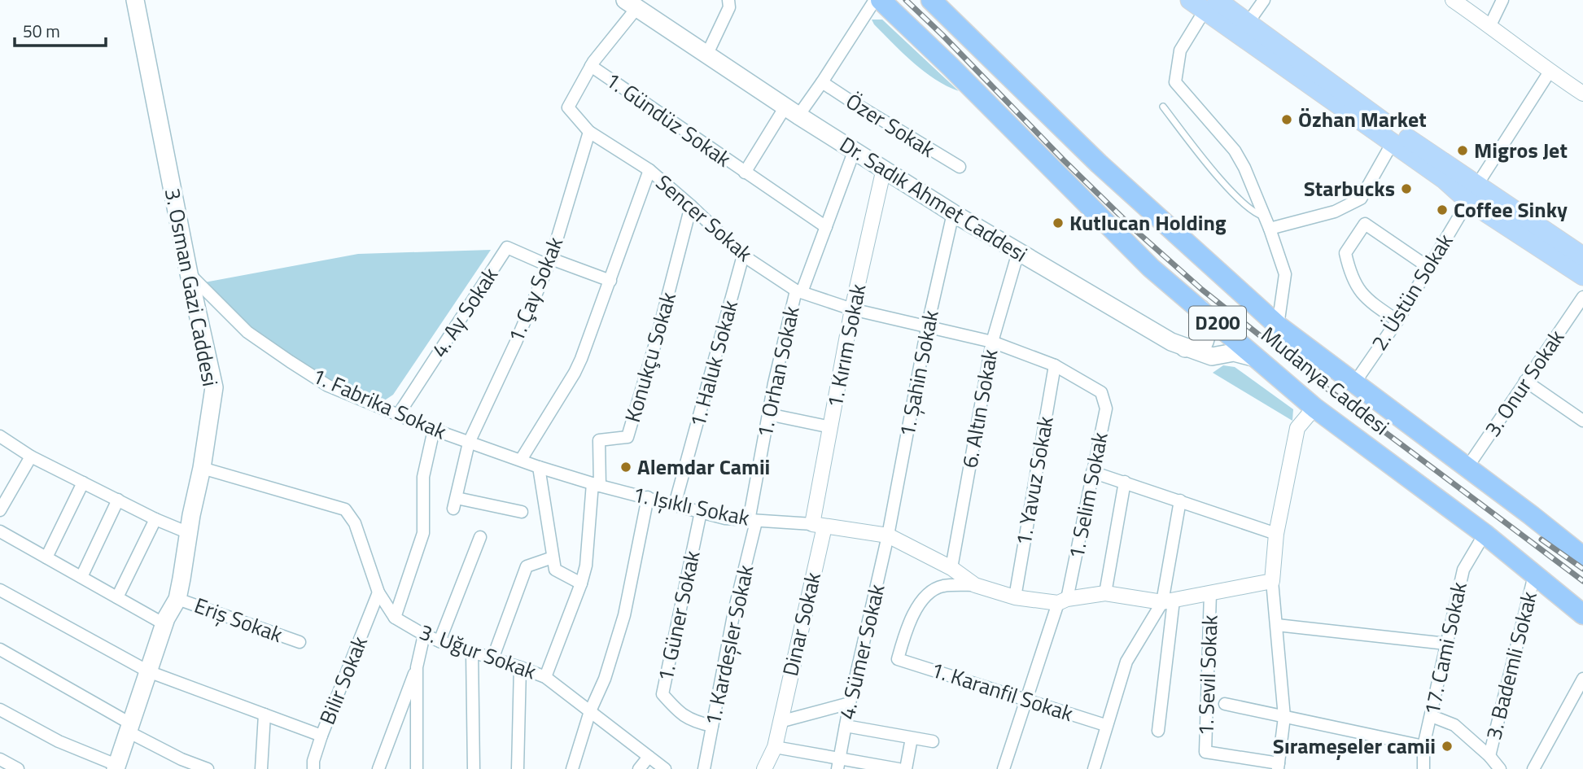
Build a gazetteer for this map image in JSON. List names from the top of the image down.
{
  "streets": {
    "highway": ["D200", "Mudanya Caddesi"],
    "main road": ["Dr. Sadık Ahmet Caddesi", "3. Osman Gazi Caddesi"],
    "street": [
      "1. Gündüz Sokak",
      "Özer Sokak",
      "Sencer Sokak",
      "1. Çay Sokak",
      "2. Üstün Sokak",
      "4. Ay Sokak",
      "1. Kırım Sokak",
      "Konukçu Sokak",
      "1. Haluk Sokak",
      "1. Orhan Sokak",
      "1. Şahin Sokak",
      "3. Onur Sokak",
      "1. Fabrika Sokak",
      "6. Altın Sokak",
      "1. Yavuz Sokak",
      "1. Selim Sokak",
      "1. Işıklı Sokak",
      "1. Güner Sokak",
      "Eriş Sokak",
      "Dinar Sokak",
      "1. Kardeşler Sokak",
      "17. Cami Sokak",
      "3. Uğur Sokak",
      "4. Sümer Sokak",
      "3. Bademli Sokak",
      "1. Sevil Sokak",
      "Bilir Sokak",
      "1. Karanfil Sokak"
    ]
  },
  "crossings": [
    ["1. Gündüz Sokak", "Özer Sokak"],
    ["1. Gündüz Sokak", "Dr. Sadık Ahmet Caddesi"],
    ["1. Gündüz Sokak", "Sencer Sokak"],
    ["1. Gündüz Sokak", "1. Orhan Sokak"],
    ["Dr. Sadık Ahmet Caddesi", "1. Kırım Sokak"],
    ["Dr. Sadık Ahmet Caddesi", "1. Orhan Sokak"],
    ["Dr. Sadık Ahmet Caddesi", "1. Şahin Sokak"],
    ["Dr. Sadık Ahmet Caddesi", "Mudanya Caddesi"],
    ["Dr. Sadık Ahmet Caddesi", "6. Altın Sokak"],
    ["Sencer Sokak", "1. Çay Sokak"],
    ["Sencer Sokak", "1. Kırım Sokak"],
    ["Sencer Sokak", "Konukçu Sokak"],
    ["Sencer Sokak", "1. Haluk Sokak"],
    ["Sencer Sokak", "1. Orhan Sokak"],
    ["Sencer Sokak", "1. Şahin Sokak"],
    ["Sencer Sokak", "6. Altın Sokak"],
    ["Sencer Sokak", "1. Yavuz Sokak"],
    ["Sencer Sokak", "1. Selim Sokak"],
    ["3. Osman Gazi Caddesi", "1. Fabrika Sokak"],
    ["3. Osman Gazi Caddesi", "Eriş Sokak"],
    ["3. Osman Gazi Caddesi", "3. Uğur Sokak"],
    ["1. Çay Sokak", "4. Ay Sokak"],
    ["1. Çay Sokak", "1. Fabrika Sokak"],
    ["1. Çay Sokak", "1. Işıklı Sokak"],
    ["2. Üstün Sokak", "Mudanya Caddesi"],
    ["4. Ay Sokak", "1. Fabrika Sokak"],
    ["1. Kırım Sokak", "1. Işıklı Sokak"],
    ["1. Kırım Sokak", "Dinar Sokak"],
    ["Konukçu Sokak", "1. Işıklı Sokak"],
    ["1. Haluk Sokak", "1. Işıklı Sokak"],
    ["1. Orhan Sokak", "1. Işıklı Sokak"],
    ["1. Orhan Sokak", "1. Kardeşler Sokak"],
    ["1. Şahin Sokak", "1. Işıklı Sokak"],
    ["1. Şahin Sokak", "4. Sümer Sokak"],
    ["Mudanya Caddesi", "3. Onur Sokak"],
    ["Mudanya Caddesi", "17. Cami Sokak"],
    ["Mudanya Caddesi", "3. Bademli Sokak"],
    ["1. Fabrika Sokak", "1. Işıklı Sokak"],
    ["6. Altın Sokak", "1. Işıklı Sokak"],
    ["1. Yavuz Sokak", "1. Işıklı Sokak"],
    ["1. Selim Sokak", "1. Işıklı Sokak"],
    ["1. Selim Sokak", "1. Karanfil Sokak"],
    ["1. Işıklı Sokak", "1. Güner Sokak"],
    ["1. Işıklı Sokak", "Dinar Sokak"],
    ["1. Işıklı Sokak", "1. Kardeşler Sokak"],
    ["1. Işıklı Sokak", "4. Sümer Sokak"],
    ["1. Işıklı Sokak", "1. Sevil Sokak"],
    ["1. Işıklı Sokak", "1. Karanfil Sokak"],
    ["1. Güner Sokak", "1. Kardeşler Sokak"],
    ["3. Uğur Sokak", "Bilir Sokak"]
  ],
  "places": [
    "Özhan Market",
    "Migros Jet",
    "Starbucks",
    "Coffee Sinky",
    "Kutlucan Holding",
    "Alemdar Camii",
    "Sırameşeler camii"
  ],
  "scale_bar": "50 m"
}
